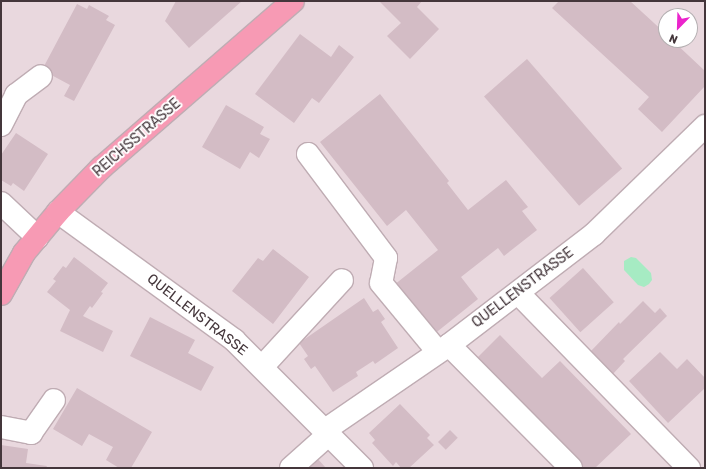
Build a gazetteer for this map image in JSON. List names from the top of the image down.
{
  "streets": {
    "main road": ["REICHSSTRASSE"],
    "street": ["QUELLENSTRASSE"]
  },
  "crossings": [
    ["REICHSSTRASSE", "QUELLENSTRASSE"]
  ],
  "north": "bottom left"
}
